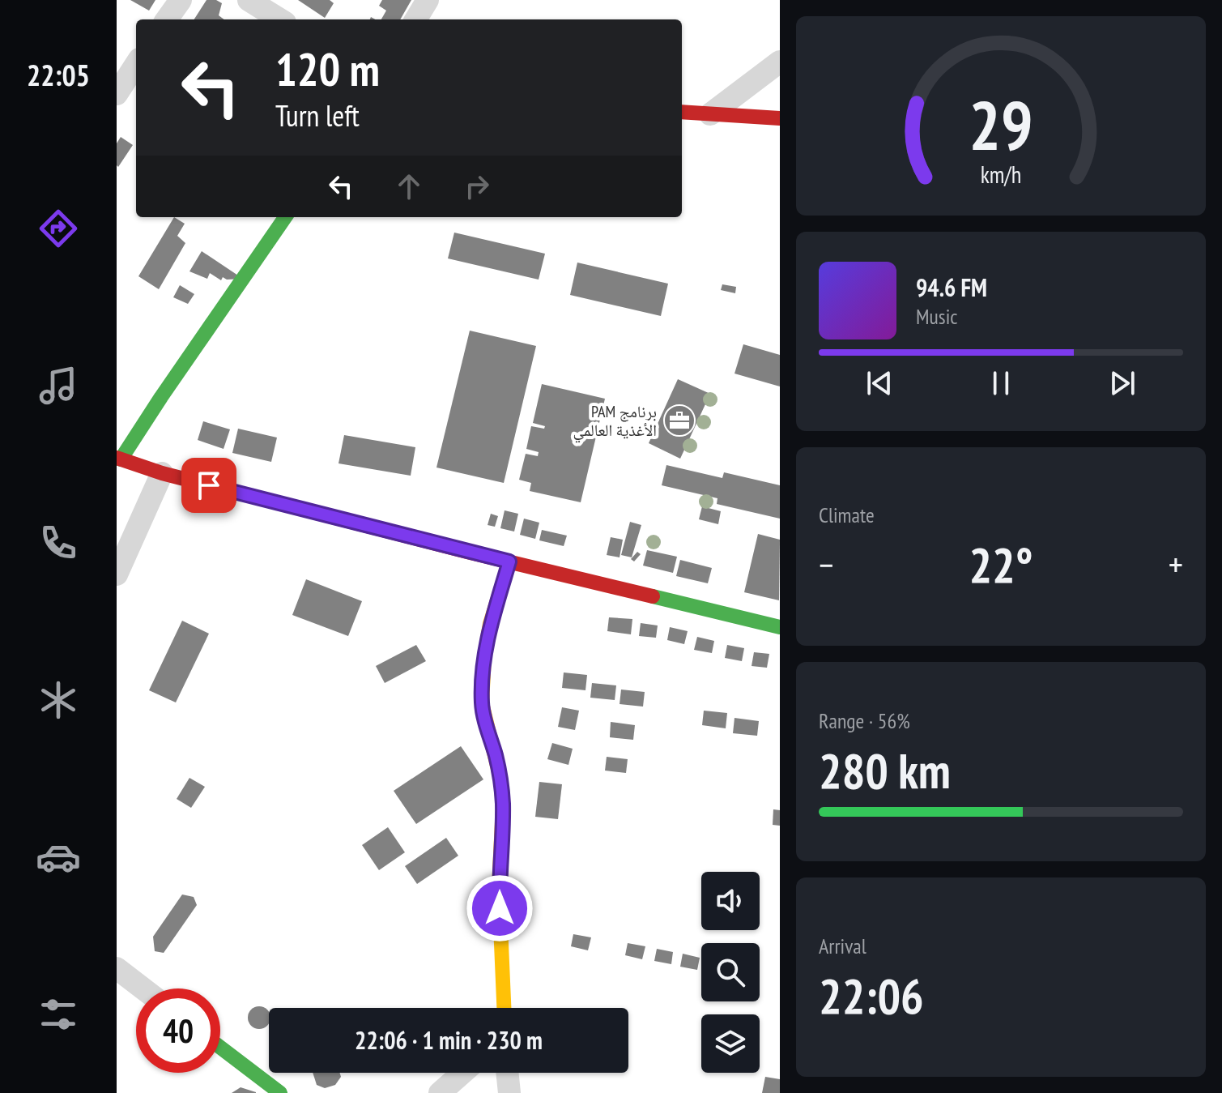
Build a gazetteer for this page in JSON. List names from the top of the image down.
{
  "places": {
    "office": ["PAM برنامج الأغذية العالمي"]
  },
  "page": {
    "tabs": "22:05",
    "turn": ["120 m", "Turn left"],
    "song": ["94.6 FM", "Music"],
    "tile": [
      "Climate",
      ["Range · 56%", "280 km"],
      ["Arrival", "22:06"]
    ],
    "heat": ["−", "22°", "+"],
    "limit": "40",
    "trip": "22:06 · 1 min · 230 m",
    "gauge": ["29", "km/h"]
  }
}
